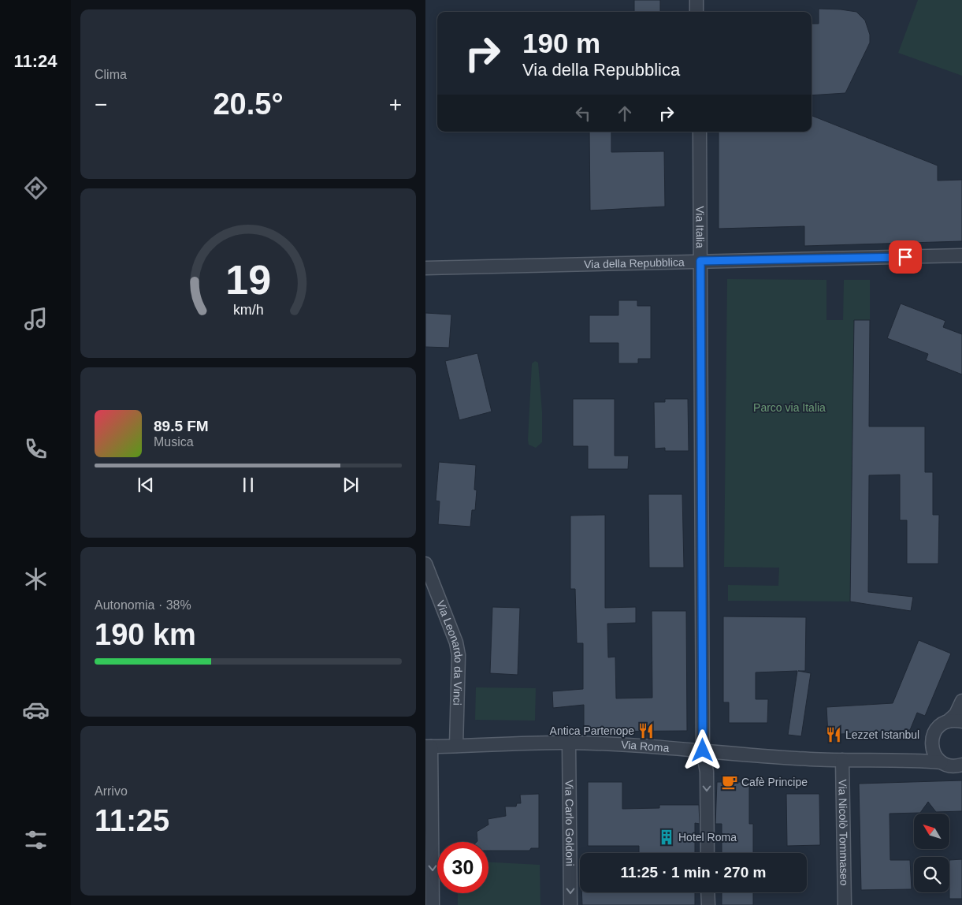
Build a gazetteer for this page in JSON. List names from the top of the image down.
{
  "streets": {
    "street": [
      "Via Italia",
      "Via della Repubblica",
      "Via Leonardo da Vinci",
      "Via Roma",
      "Via Carlo Goldoni",
      "Via Nicolò Tommaseo"
    ]
  },
  "crossings": [
    ["Via Italia", "Via della Repubblica"],
    ["Via Italia", "Via Roma"],
    ["Via Leonardo da Vinci", "Via Roma"],
    ["Via Roma", "Via Carlo Goldoni"],
    ["Via Roma", "Via Nicolò Tommaseo"]
  ],
  "one_way": ["Via Carlo Goldoni"],
  "parks": ["Parco via Italia"],
  "places": {
    "restaurant": ["Antica Partenope", "Lezzet Istanbul"],
    "cafe": ["Cafè Principe"],
    "building": ["Hotel Roma"]
  },
  "north": "top left",
  "page": {
    "tabs": "11:24",
    "tile": [
      "Clima",
      ["Autonomia · 38%", "190 km"],
      ["Arrivo", "11:25"]
    ],
    "turn": ["190 m", "Via della Repubblica"],
    "heat": ["−", "20.5°", "+"],
    "song": ["89.5 FM", "Musica"],
    "limit": "30",
    "trip": "11:25 · 1 min · 270 m",
    "gauge": ["19", "km/h"]
  }
}
